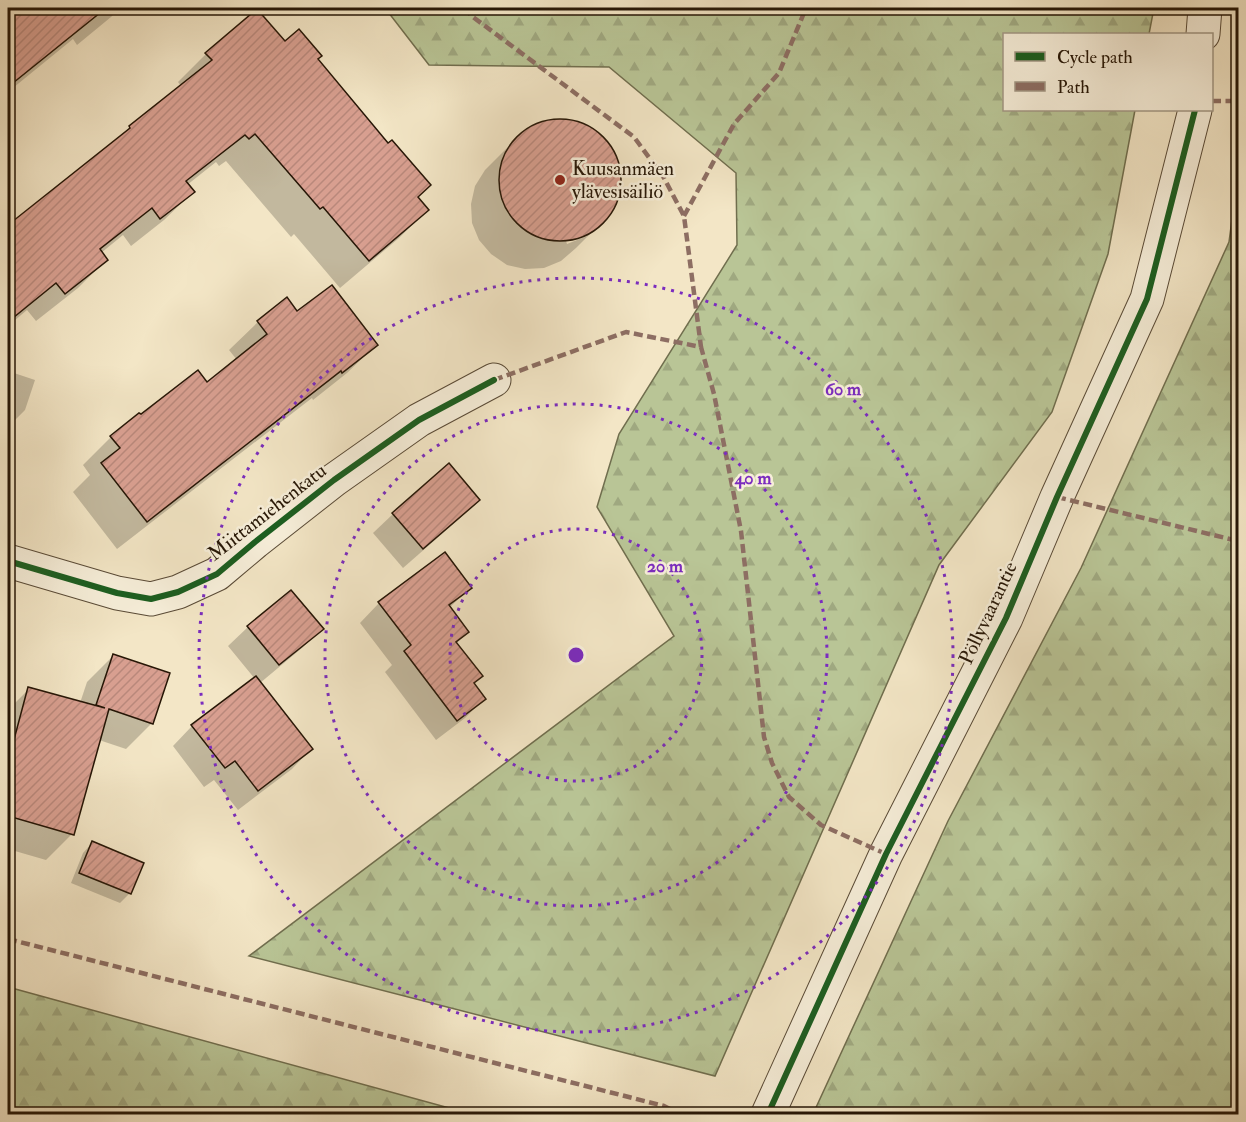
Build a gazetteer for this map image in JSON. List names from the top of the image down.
{
  "streets": {
    "street": ["Miittamiehenkatu", "Pöllyvaarantie"]
  },
  "places": ["Kuusanmäen ylävesisäiliö"],
  "legend": ["Cycle path", "Path"],
  "rings": ["60 m", "40 m", "20 m"]
}
